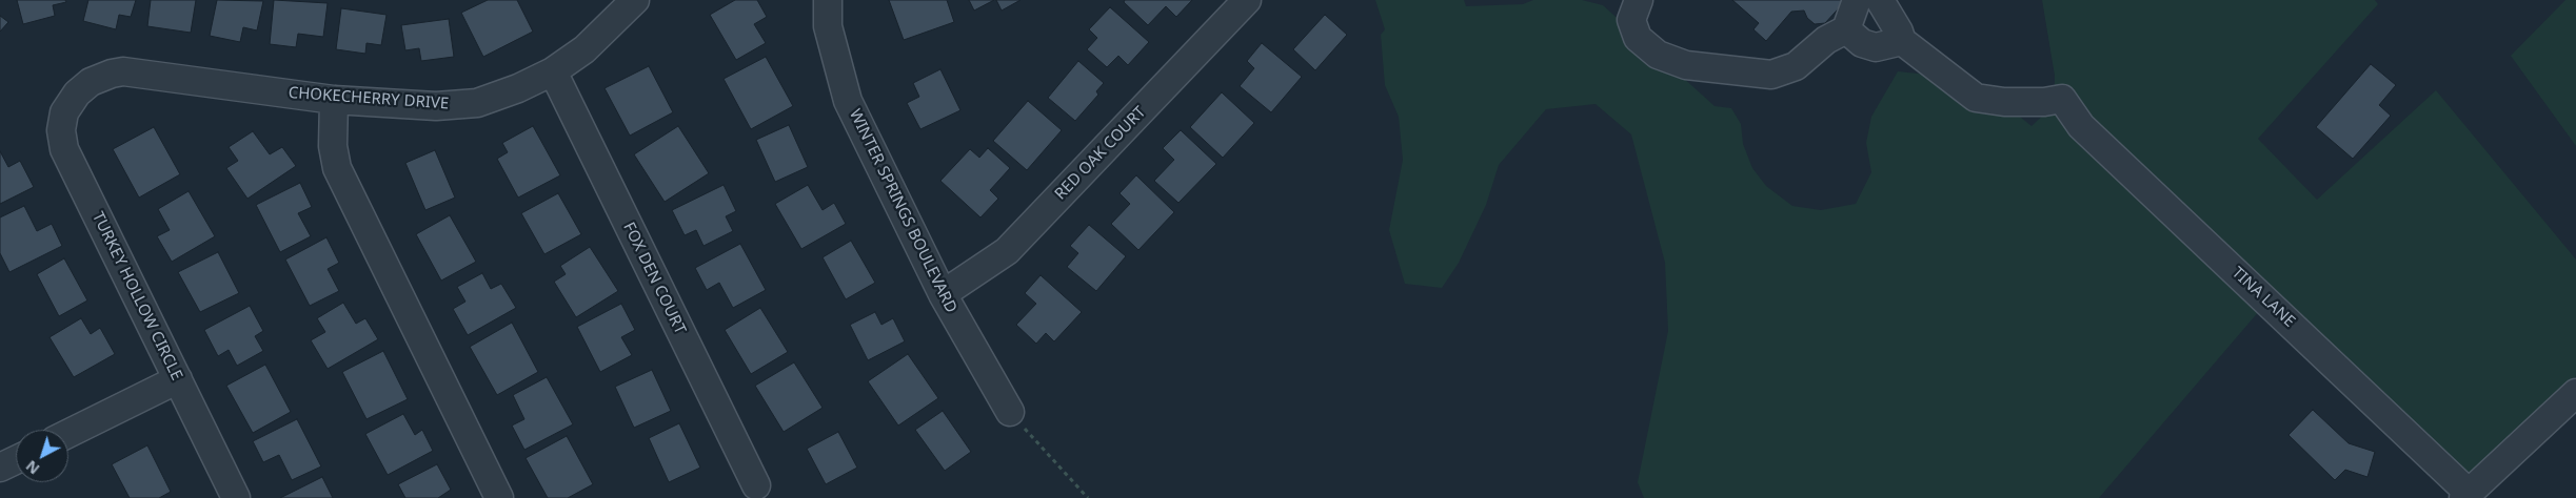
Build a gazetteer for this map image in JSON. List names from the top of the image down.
{
  "streets": {
    "street": [
      "CHOKECHERRY DRIVE",
      "RED OAK COURT",
      "WINTER SPRINGS BOULEVARD",
      "FOX DEN COURT",
      "TURKEY HOLLOW CIRCLE",
      "TINA LANE"
    ]
  },
  "crossings": [
    ["CHOKECHERRY DRIVE", "FOX DEN COURT"],
    ["CHOKECHERRY DRIVE", "TURKEY HOLLOW CIRCLE"],
    ["RED OAK COURT", "WINTER SPRINGS BOULEVARD"]
  ],
  "north": "bottom left"
}
